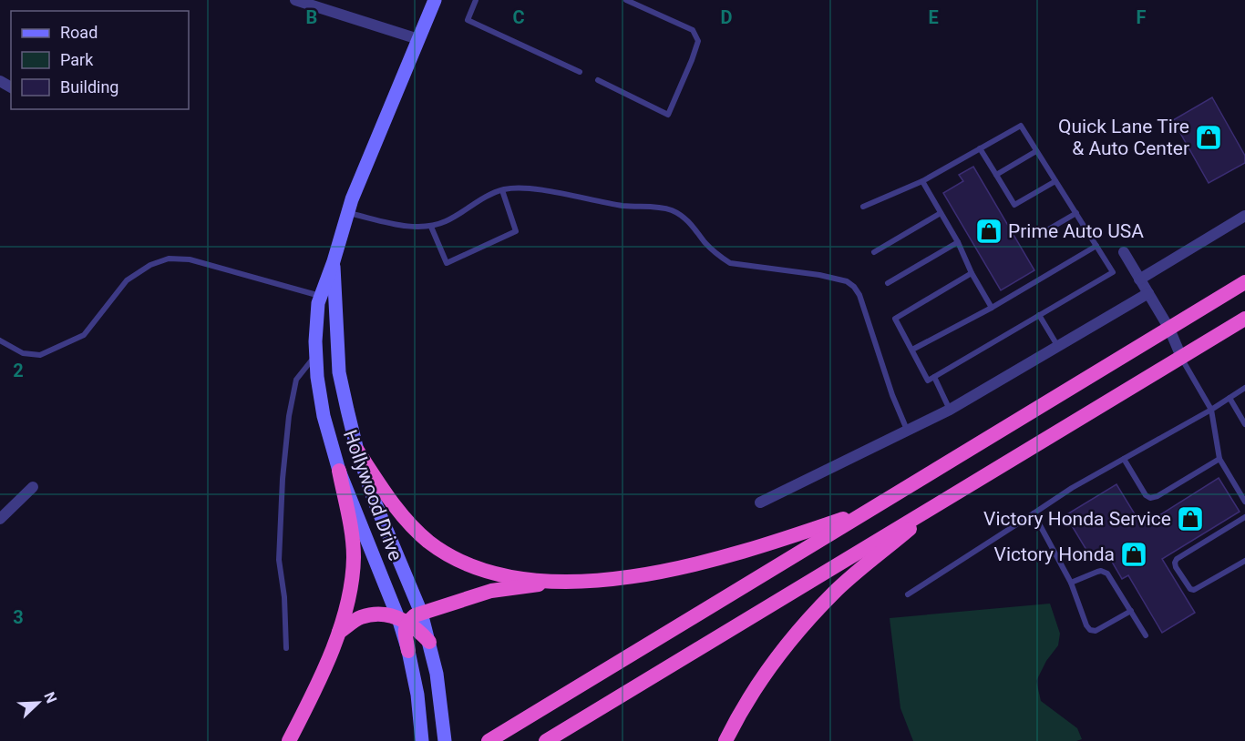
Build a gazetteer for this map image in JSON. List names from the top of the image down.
{
  "streets": {
    "main road": ["Hollywood Drive"]
  },
  "places": {
    "shop": [
      "Quick Lane Tire & Auto Center",
      "Prime Auto USA",
      "Victory Honda Service",
      "Victory Honda"
    ]
  },
  "legend": ["Road", "Park", "Building"],
  "north": "top right",
  "grid": {
    "columns": [
      "B",
      "C",
      "D",
      "E",
      "F"
    ],
    "rows": ["2", "3"]
  }
}
